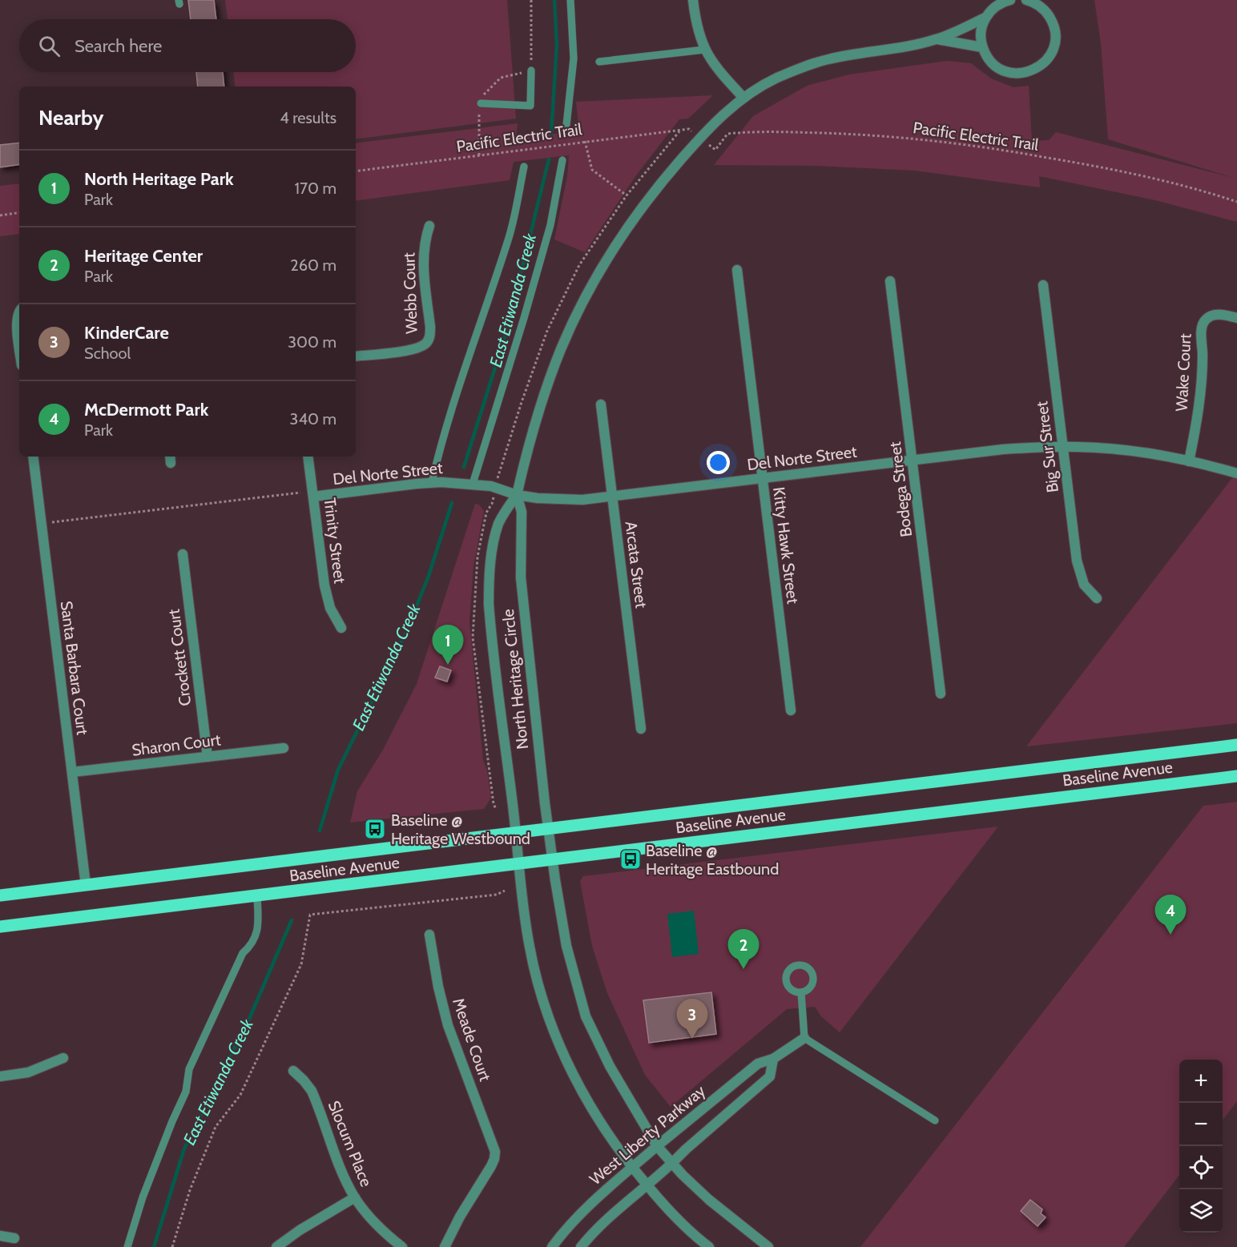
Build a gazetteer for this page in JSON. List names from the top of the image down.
{
  "streets": {
    "main road": ["Baseline Avenue"],
    "street": [
      "Webb Court",
      "Wake Court",
      "Big Sur Street",
      "Del Norte Street",
      "Bodega Street",
      "Trinity Street",
      "Kitty Hawk Street",
      "Arcata Street",
      "Crockett Court",
      "Santa Barbara Court",
      "North Heritage Circle",
      "Sharon Court",
      "Meade Court",
      "West Liberty Parkway",
      "Slocum Place"
    ],
    "path": ["Pacific Electric Trail"]
  },
  "crossings": [
    ["Wake Court", "Del Norte Street"],
    ["Big Sur Street", "Del Norte Street"],
    ["Del Norte Street", "Bodega Street"],
    ["Del Norte Street", "Trinity Street"],
    ["Del Norte Street", "Kitty Hawk Street"],
    ["Del Norte Street", "Arcata Street"],
    ["Del Norte Street", "North Heritage Circle"],
    ["Crockett Court", "Sharon Court"],
    ["Santa Barbara Court", "Sharon Court"],
    ["Santa Barbara Court", "Baseline Avenue"],
    ["North Heritage Circle", "Baseline Avenue"],
    ["North Heritage Circle", "West Liberty Parkway"]
  ],
  "water": ["East Etiwanda Creek"],
  "places": {
    "bus stop": ["Baseline @ Heritage Westbound", "Baseline @ Heritage Eastbound"]
  },
  "page": {
    "search": "Search here",
    "heading": ["Nearby", "4 results"],
    "list": [
      {
        "mark": "1",
        "name": "North Heritage Park",
        "note": "Park",
        "value": "170 m"
      },
      {
        "mark": "2",
        "name": "Heritage Center",
        "note": "Park",
        "value": "260 m"
      },
      {
        "mark": "3",
        "name": "KinderCare",
        "note": "School",
        "value": "300 m"
      },
      {
        "mark": "4",
        "name": "McDermott Park",
        "note": "Park",
        "value": "340 m"
      }
    ],
    "pins": [
      "1",
      "4",
      "2",
      "3"
    ],
    "map_buttons": ["+", "−"]
  }
}
